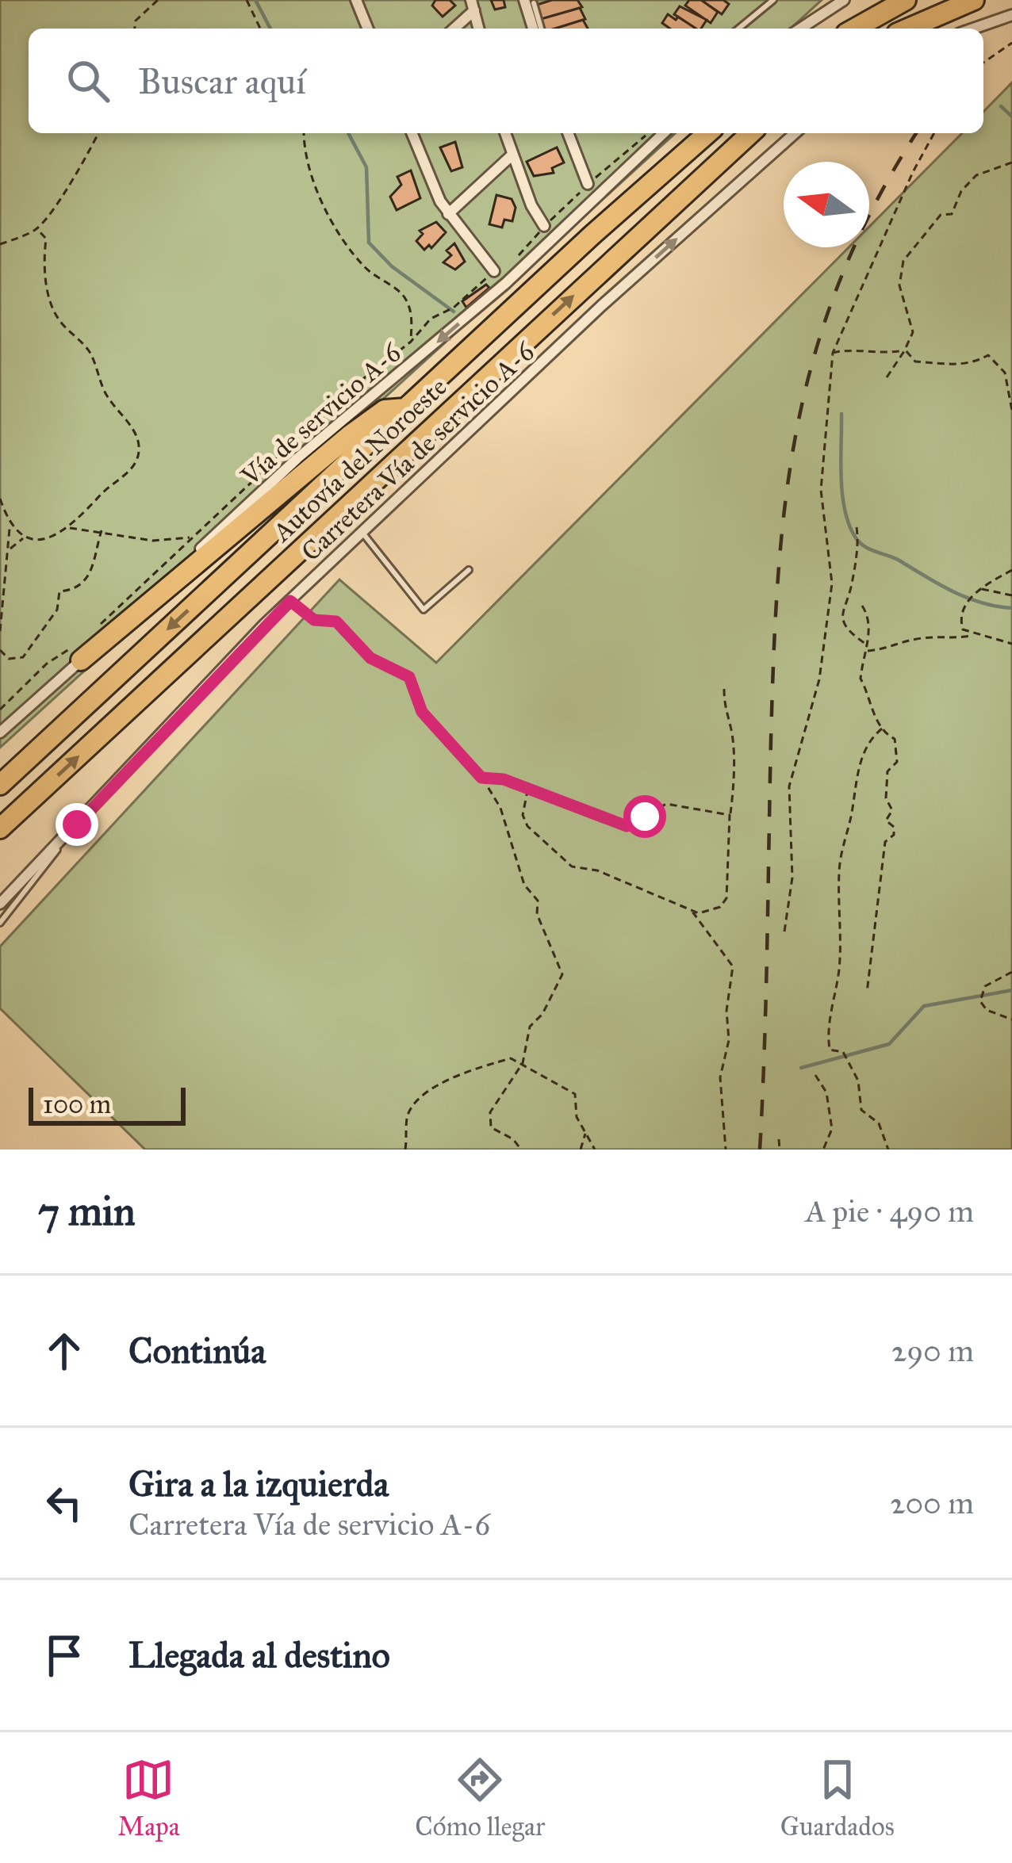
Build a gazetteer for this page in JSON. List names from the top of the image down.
{
  "streets": {
    "highway": ["Autovía del Noroeste"],
    "street": ["Vía de servicio A-6", "Carretera Vía de servicio A-6"]
  },
  "one_way": ["Vía de servicio A-6", "Carretera Vía de servicio A-6"],
  "scale_bar": "100 m",
  "north": "left",
  "page": {
    "search": "Buscar aquí",
    "scale": "100 m",
    "heading": ["7 min", "A pie · 490 m"],
    "list": [
      ["Continúa", "290 m"],
      ["Gira a la izquierda", "Carretera Vía de servicio A-6", "200 m"],
      "Llegada al destino"
    ],
    "nav": ["Mapa", "Cómo llegar", "Guardados"]
  }
}
